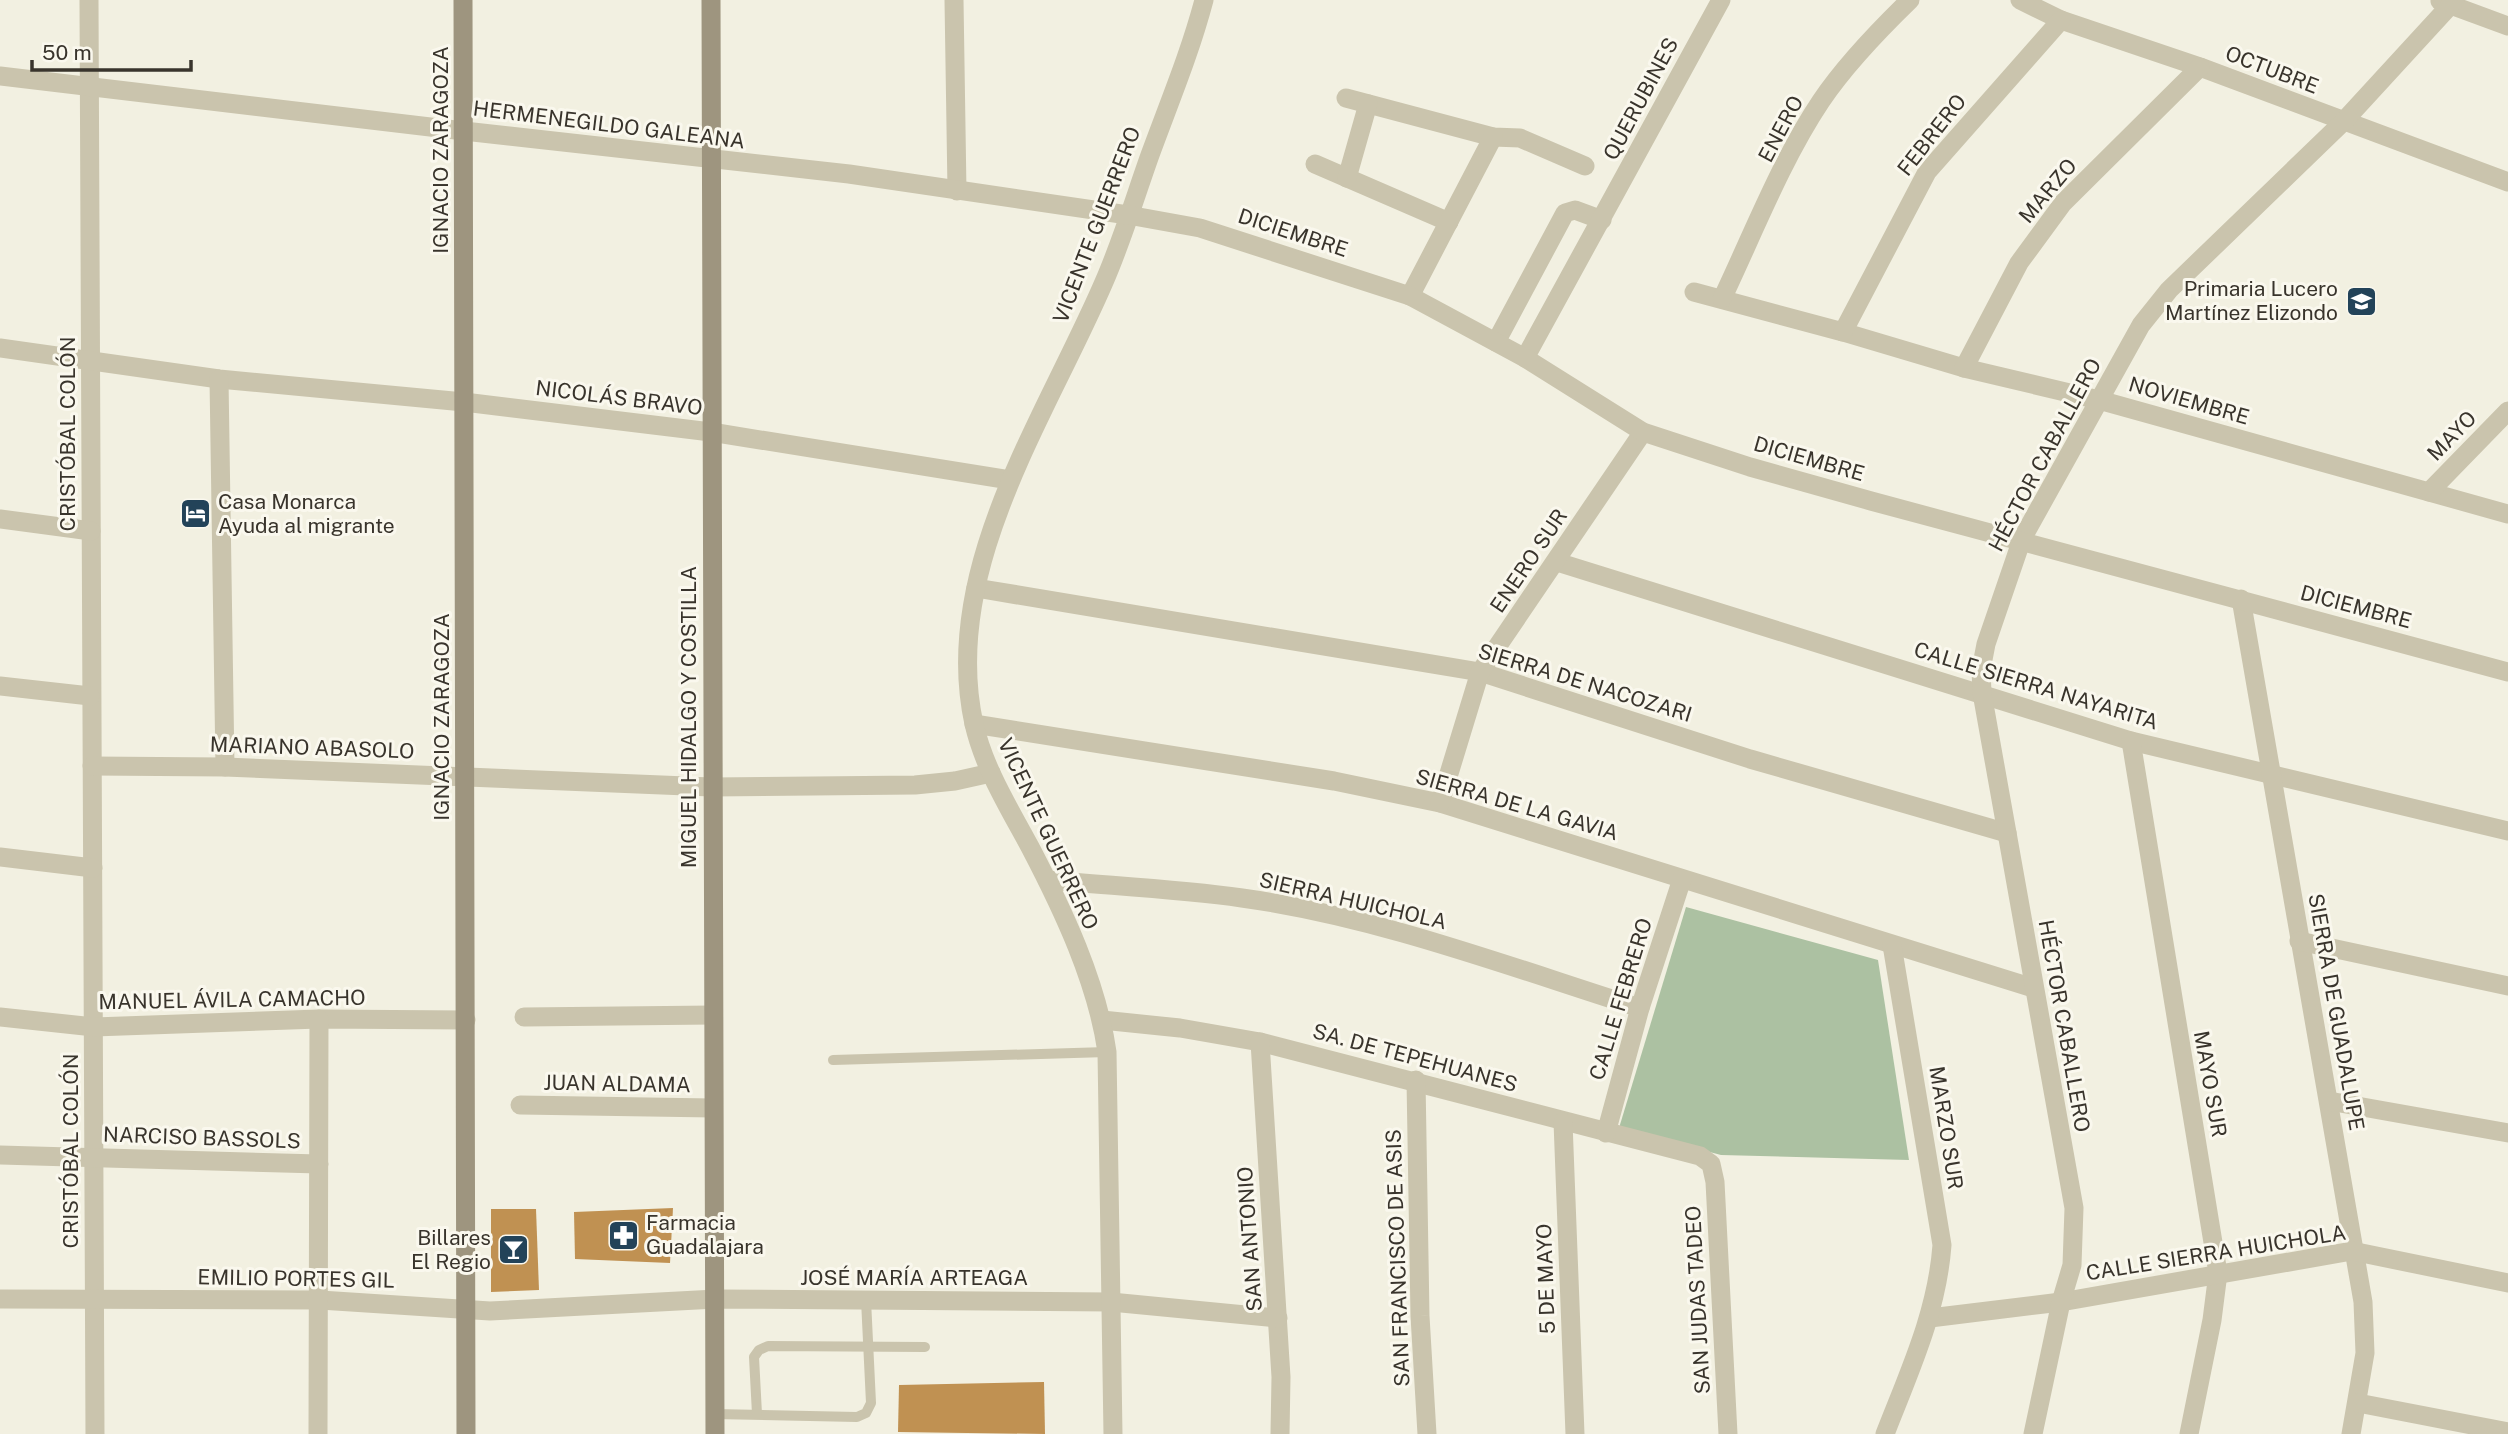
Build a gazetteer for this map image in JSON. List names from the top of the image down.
{
  "streets": {
    "main road": ["IGNACIO ZARAGOZA", "MIGUEL HIDALGO Y COSTILLA"],
    "street": [
      "OCTUBRE",
      "QUERUBINES",
      "HERMENEGILDO GALEANA",
      "ENERO",
      "FEBRERO",
      "MARZO",
      "VICENTE GUERRERO",
      "DICIEMBRE",
      "NICOLÁS BRAVO",
      "NOVIEMBRE",
      "CRISTÓBAL COLÓN",
      "MAYO",
      "HÉCTOR CABALLERO",
      "ENERO SUR",
      "SIERRA DE NACOZARI",
      "CALLE SIERRA NAYARITA",
      "MARIANO ABASOLO",
      "SIERRA DE LA GAVIA",
      "SIERRA HUICHOLA",
      "CALLE FEBRERO",
      "MANUEL ÁVILA CAMACHO",
      "SIERRA DE GUADALUPE",
      "SA. DE TEPEHUANES",
      "JUAN ALDAMA",
      "MAYO SUR",
      "MARZO SUR",
      "NARCISO BASSOLS",
      "SAN ANTONIO",
      "CALLE SIERRA HUICHOLA",
      "SAN FRANCISCO DE ASIS",
      "JOSÉ MARÍA ARTEAGA",
      "EMILIO PORTES GIL",
      "5 DE MAYO",
      "SAN JUDAS TADEO"
    ]
  },
  "crossings": [
    ["OCTUBRE", "FEBRERO"],
    ["OCTUBRE", "MARZO"],
    ["OCTUBRE", "HÉCTOR CABALLERO"],
    ["QUERUBINES", "DICIEMBRE"],
    ["HERMENEGILDO GALEANA", "IGNACIO ZARAGOZA"],
    ["HERMENEGILDO GALEANA", "VICENTE GUERRERO"],
    ["HERMENEGILDO GALEANA", "DICIEMBRE"],
    ["HERMENEGILDO GALEANA", "CRISTÓBAL COLÓN"],
    ["HERMENEGILDO GALEANA", "MIGUEL HIDALGO Y COSTILLA"],
    ["ENERO", "NOVIEMBRE"],
    ["FEBRERO", "NOVIEMBRE"],
    ["IGNACIO ZARAGOZA", "NICOLÁS BRAVO"],
    ["IGNACIO ZARAGOZA", "MARIANO ABASOLO"],
    ["IGNACIO ZARAGOZA", "MANUEL ÁVILA CAMACHO"],
    ["IGNACIO ZARAGOZA", "EMILIO PORTES GIL"],
    ["MARZO", "NOVIEMBRE"],
    ["VICENTE GUERRERO", "DICIEMBRE"],
    ["VICENTE GUERRERO", "NICOLÁS BRAVO"],
    ["VICENTE GUERRERO", "SIERRA DE NACOZARI"],
    ["VICENTE GUERRERO", "MARIANO ABASOLO"],
    ["VICENTE GUERRERO", "SIERRA DE LA GAVIA"],
    ["VICENTE GUERRERO", "SIERRA HUICHOLA"],
    ["VICENTE GUERRERO", "SA. DE TEPEHUANES"],
    ["VICENTE GUERRERO", "JOSÉ MARÍA ARTEAGA"],
    ["DICIEMBRE", "HÉCTOR CABALLERO"],
    ["DICIEMBRE", "ENERO SUR"],
    ["DICIEMBRE", "SIERRA DE GUADALUPE"],
    ["NICOLÁS BRAVO", "CRISTÓBAL COLÓN"],
    ["NICOLÁS BRAVO", "MIGUEL HIDALGO Y COSTILLA"],
    ["NOVIEMBRE", "MAYO"],
    ["NOVIEMBRE", "HÉCTOR CABALLERO"],
    ["CRISTÓBAL COLÓN", "MARIANO ABASOLO"],
    ["CRISTÓBAL COLÓN", "MANUEL ÁVILA CAMACHO"],
    ["CRISTÓBAL COLÓN", "NARCISO BASSOLS"],
    ["CRISTÓBAL COLÓN", "EMILIO PORTES GIL"],
    ["HÉCTOR CABALLERO", "SIERRA DE NACOZARI"],
    ["HÉCTOR CABALLERO", "CALLE SIERRA NAYARITA"],
    ["HÉCTOR CABALLERO", "SIERRA DE LA GAVIA"],
    ["HÉCTOR CABALLERO", "CALLE SIERRA HUICHOLA"],
    ["ENERO SUR", "SIERRA DE NACOZARI"],
    ["ENERO SUR", "CALLE SIERRA NAYARITA"],
    ["ENERO SUR", "SIERRA DE LA GAVIA"],
    ["CALLE SIERRA NAYARITA", "SIERRA DE GUADALUPE"],
    ["CALLE SIERRA NAYARITA", "MAYO SUR"],
    ["MIGUEL HIDALGO Y COSTILLA", "MARIANO ABASOLO"],
    ["MIGUEL HIDALGO Y COSTILLA", "JUAN ALDAMA"],
    ["MIGUEL HIDALGO Y COSTILLA", "JOSÉ MARÍA ARTEAGA"],
    ["MIGUEL HIDALGO Y COSTILLA", "EMILIO PORTES GIL"],
    ["SIERRA DE LA GAVIA", "CALLE FEBRERO"],
    ["SIERRA DE LA GAVIA", "MARZO SUR"],
    ["SIERRA HUICHOLA", "CALLE FEBRERO"],
    ["CALLE FEBRERO", "SA. DE TEPEHUANES"],
    ["SIERRA DE GUADALUPE", "CALLE SIERRA HUICHOLA"],
    ["SA. DE TEPEHUANES", "SAN ANTONIO"],
    ["SA. DE TEPEHUANES", "SAN FRANCISCO DE ASIS"],
    ["SA. DE TEPEHUANES", "5 DE MAYO"],
    ["SA. DE TEPEHUANES", "SAN JUDAS TADEO"],
    ["MAYO SUR", "CALLE SIERRA HUICHOLA"],
    ["MARZO SUR", "CALLE SIERRA HUICHOLA"],
    ["SAN ANTONIO", "JOSÉ MARÍA ARTEAGA"],
    ["JOSÉ MARÍA ARTEAGA", "EMILIO PORTES GIL"]
  ],
  "places": {
    "school or university": ["Primaria Lucero Martínez Elizondo"],
    "hotel": ["Casa Monarca Ayuda al migrante"],
    "pharmacy": ["Farmacia Guadalajara"],
    "bar": ["Billares El Regio"]
  },
  "scale_bar": "50 m"
}
